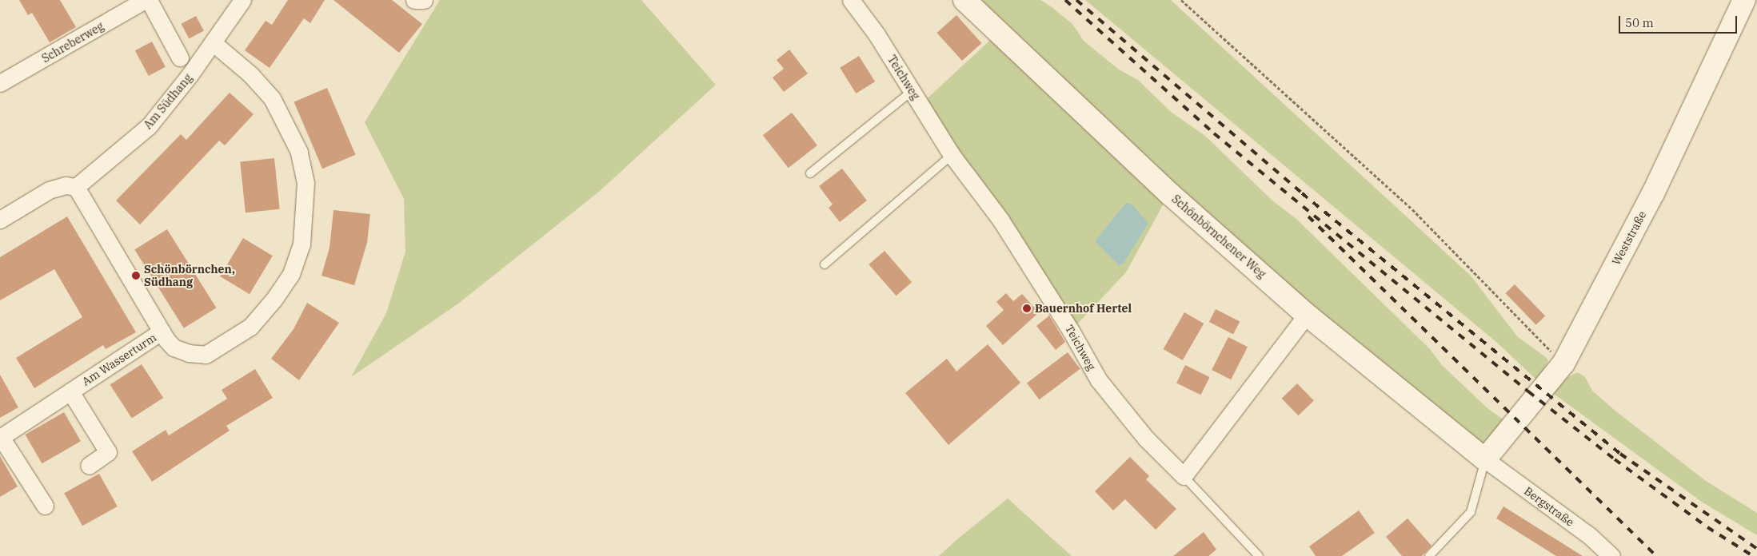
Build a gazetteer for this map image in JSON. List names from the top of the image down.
{
  "streets": {
    "street": [
      "Schreberweg",
      "Teichweg",
      "Am Südhang",
      "Schönbörnchener Weg",
      "Weststraße",
      "Am Wasserturm",
      "Bergstraße"
    ]
  },
  "crossings": [
    ["Am Südhang", "Am Wasserturm"],
    ["Schönbörnchener Weg", "Weststraße"],
    ["Schönbörnchener Weg", "Bergstraße"],
    ["Weststraße", "Bergstraße"]
  ],
  "places": ["Schönbörnchen, Südhang", "Bauernhof Hertel"],
  "scale_bar": "50 m"
}
